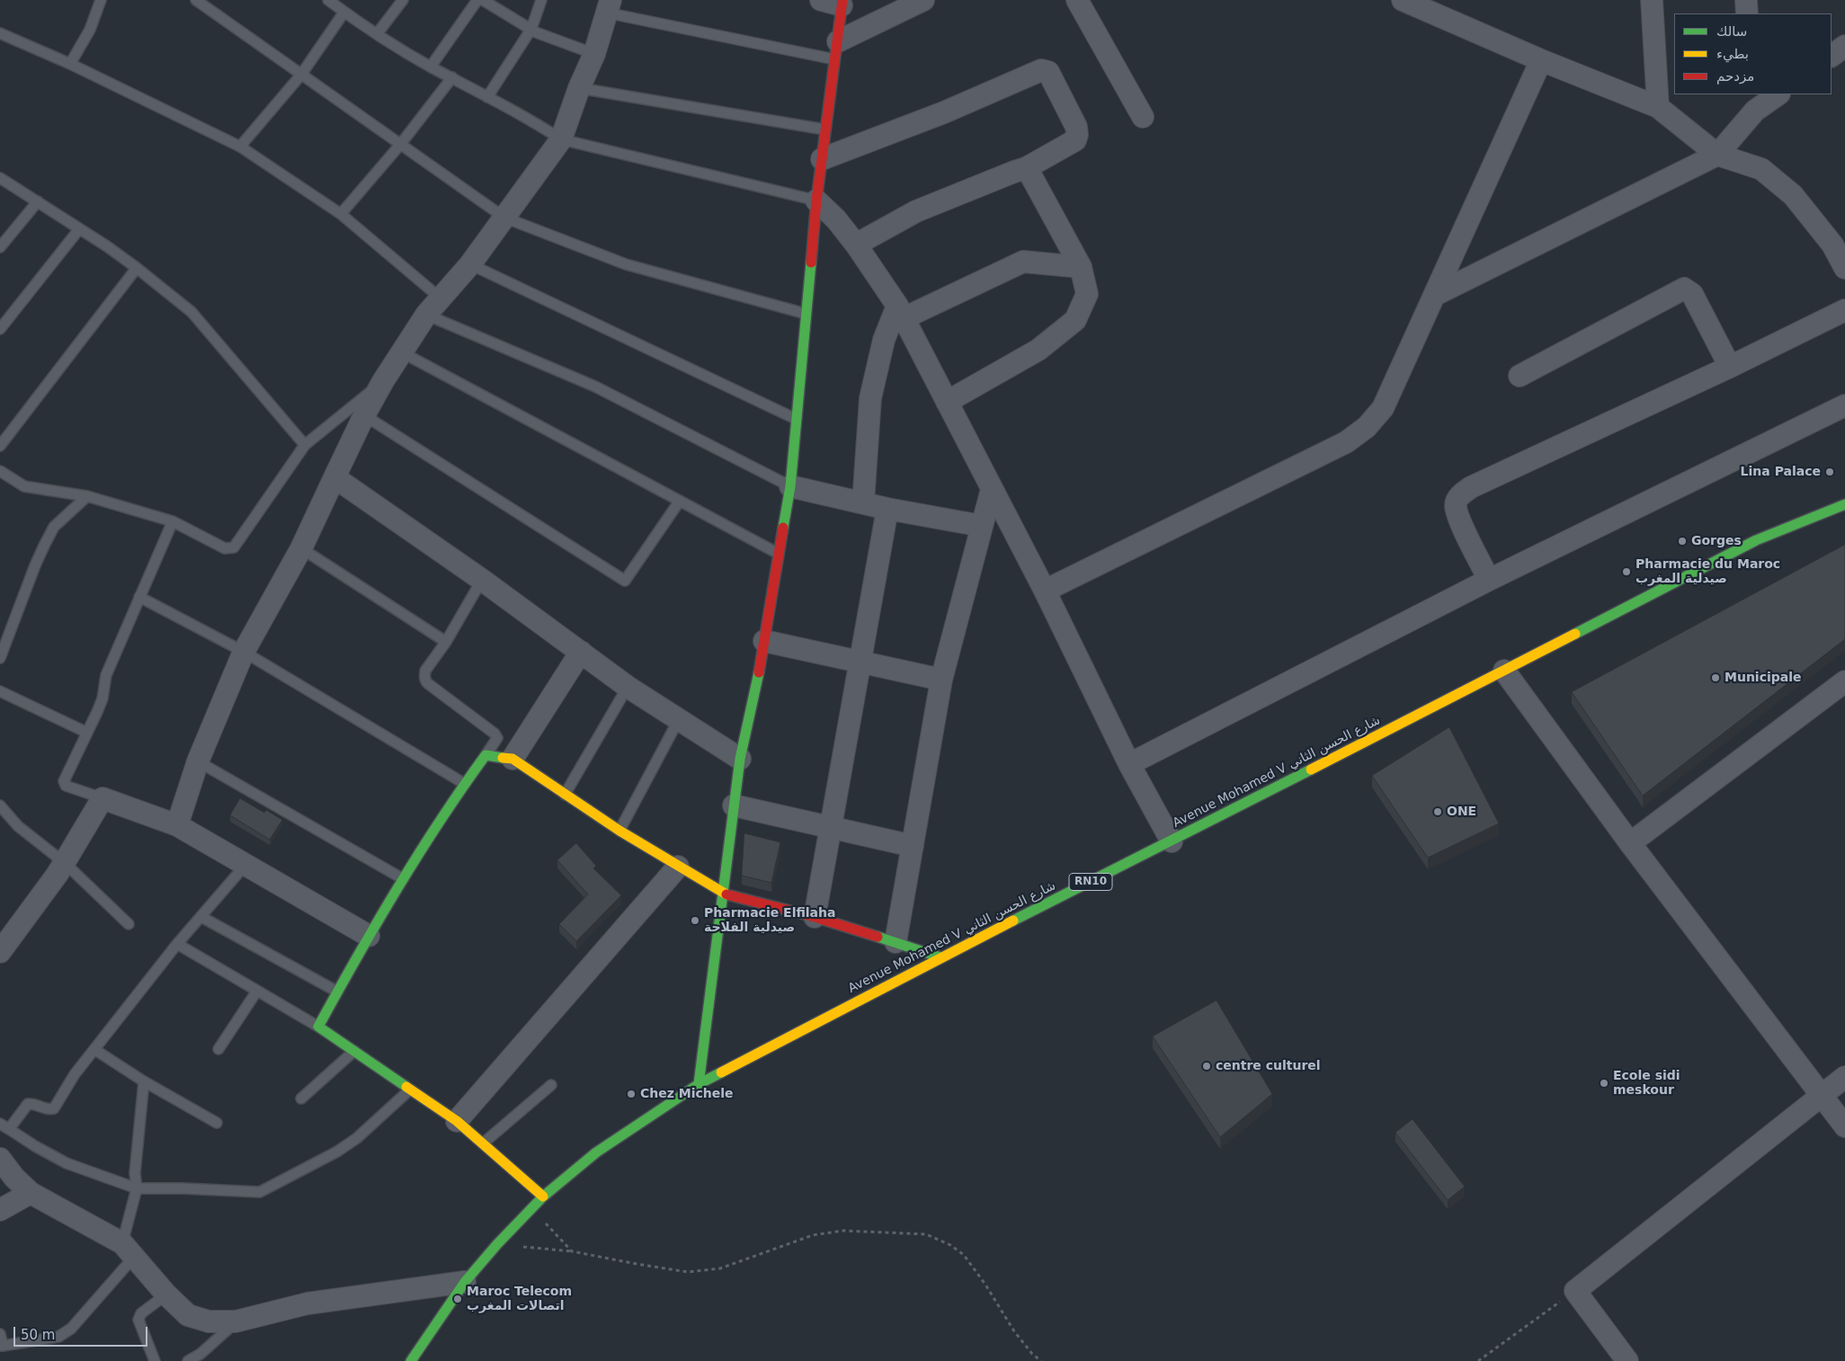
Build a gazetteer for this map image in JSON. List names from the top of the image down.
{
  "streets": {
    "street": ["Avenue Mohamed V شارع الحسن الثاني", "RN10"]
  },
  "places": [
    "Lina Palace",
    "Gorges",
    "Pharmacie du Maroc صيدلية المغرب",
    "Municipale",
    "ONE",
    "Pharmacie Elfilaha صيدلية الفلاحة",
    "centre culturel",
    "Ecole sidi meskour",
    "Chez Michele",
    "Maroc Telecom اتصالات المغرب"
  ],
  "legend": ["سالك", "بطيء", "مزدحم"],
  "scale_bar": "50 m"
}
